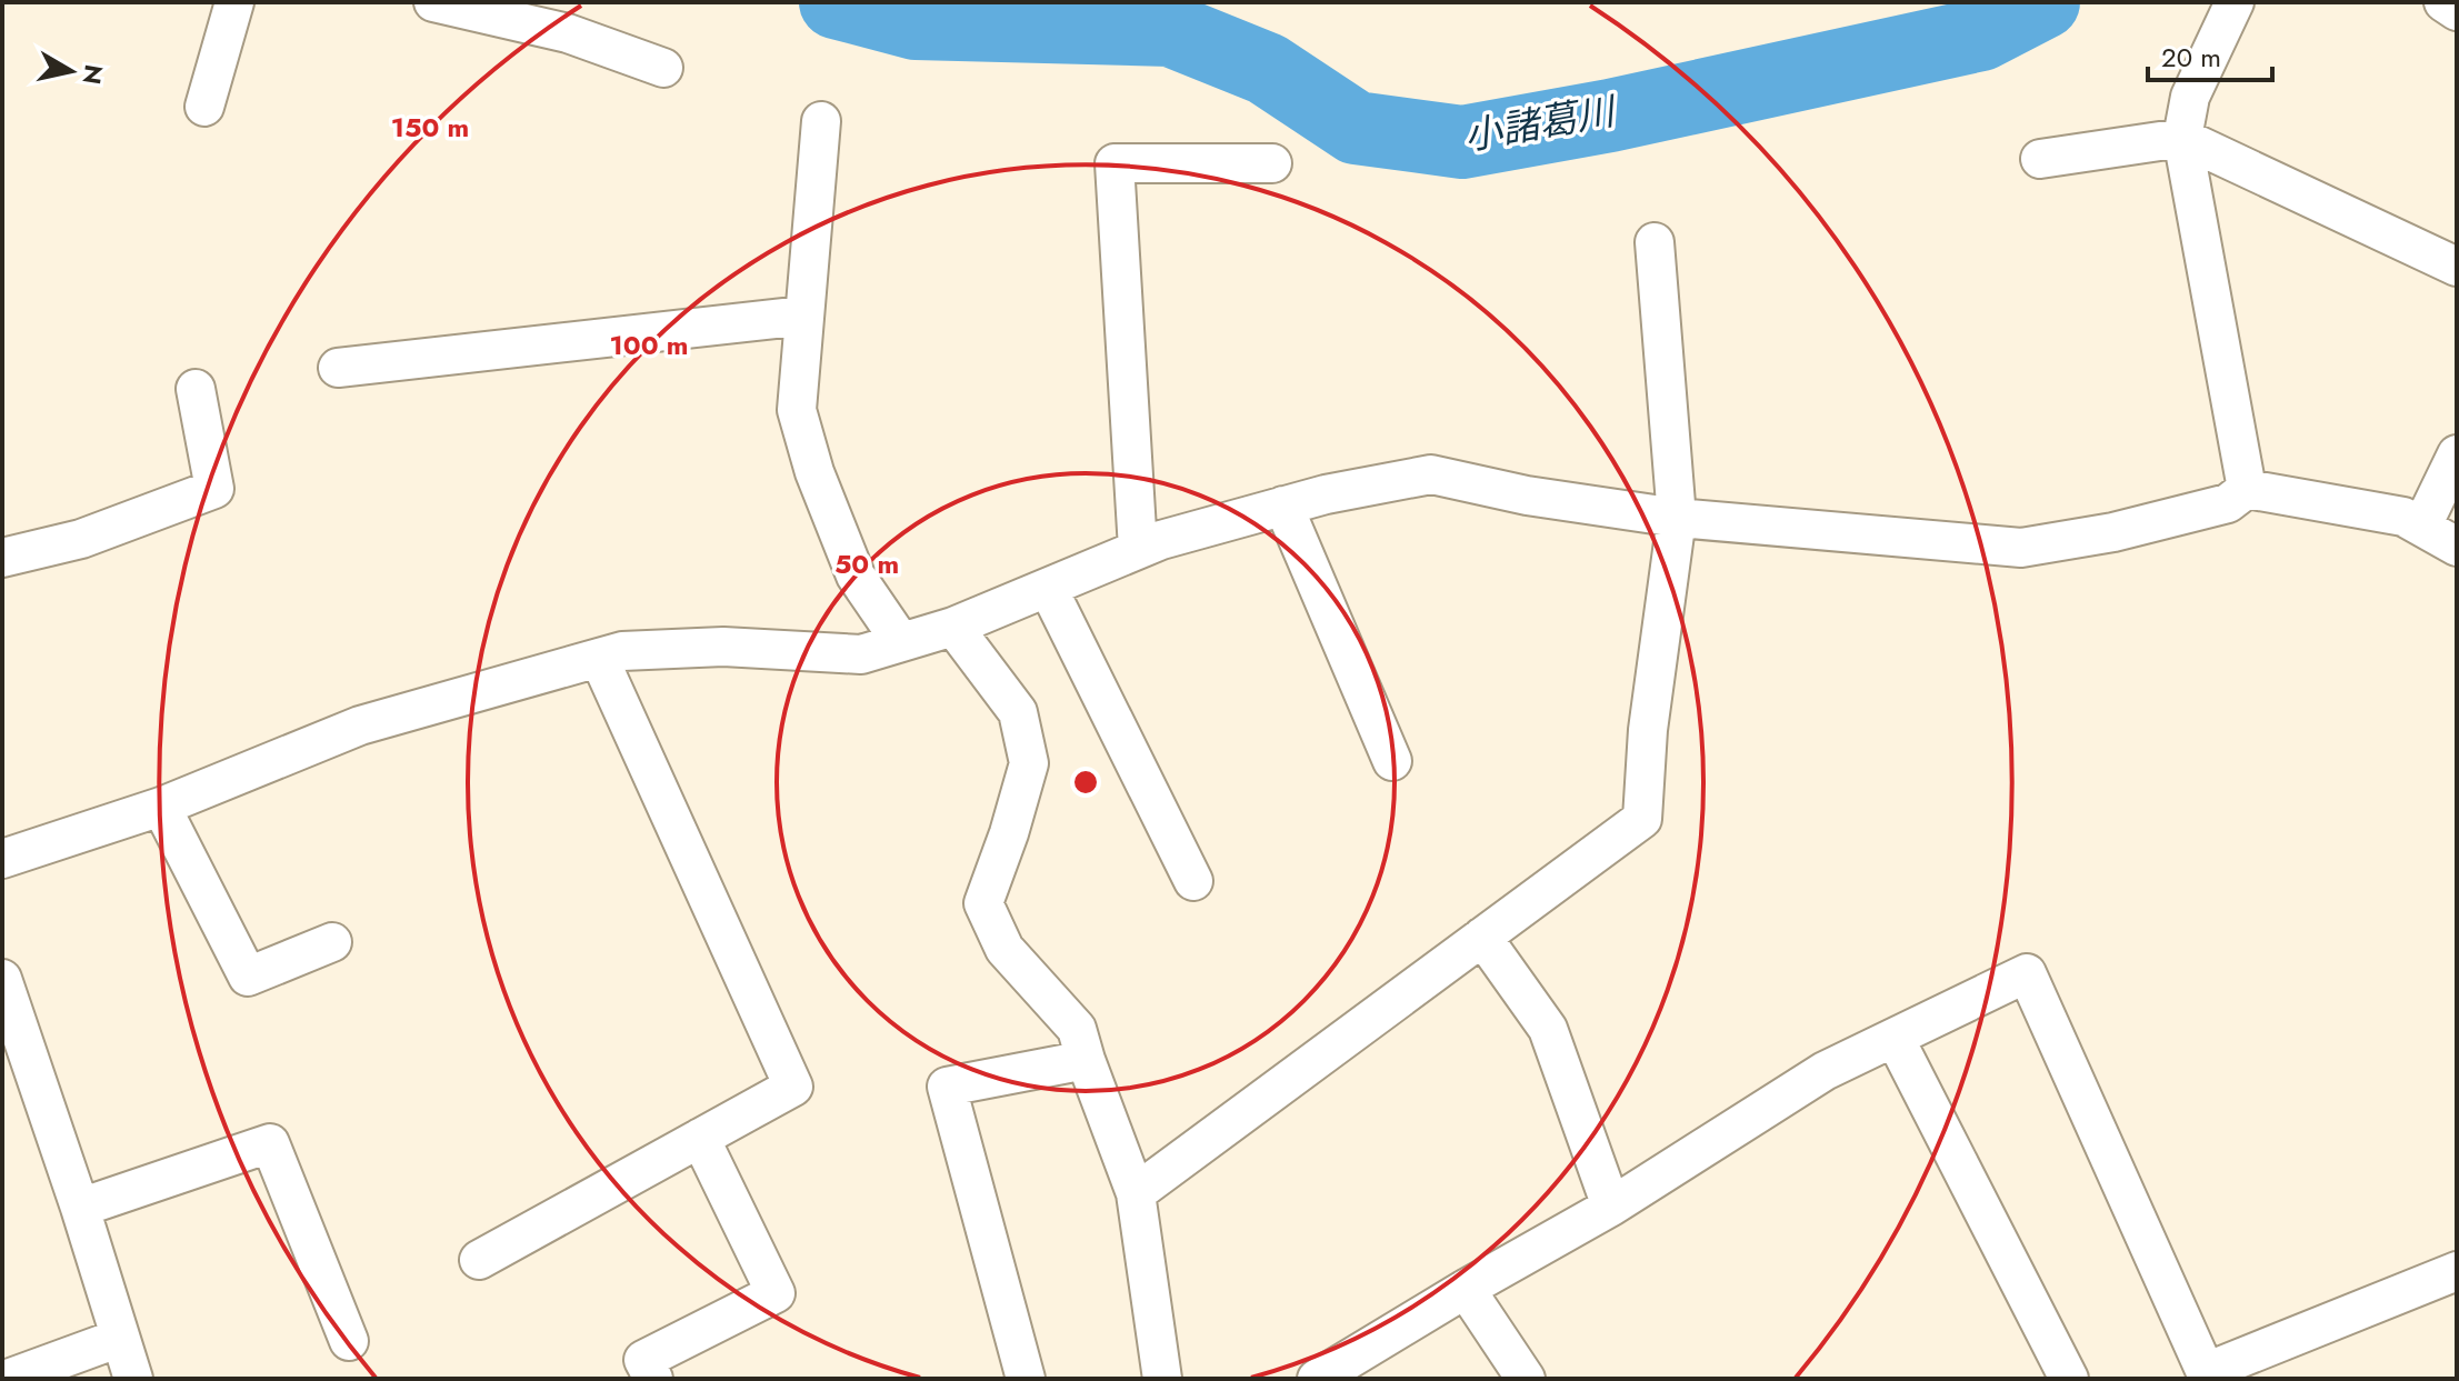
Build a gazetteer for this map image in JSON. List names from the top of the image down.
{
  "water": ["小諸葛川"],
  "scale_bar": "20 m",
  "north": "right",
  "rings": ["150 m", "100 m", "50 m"]
}
